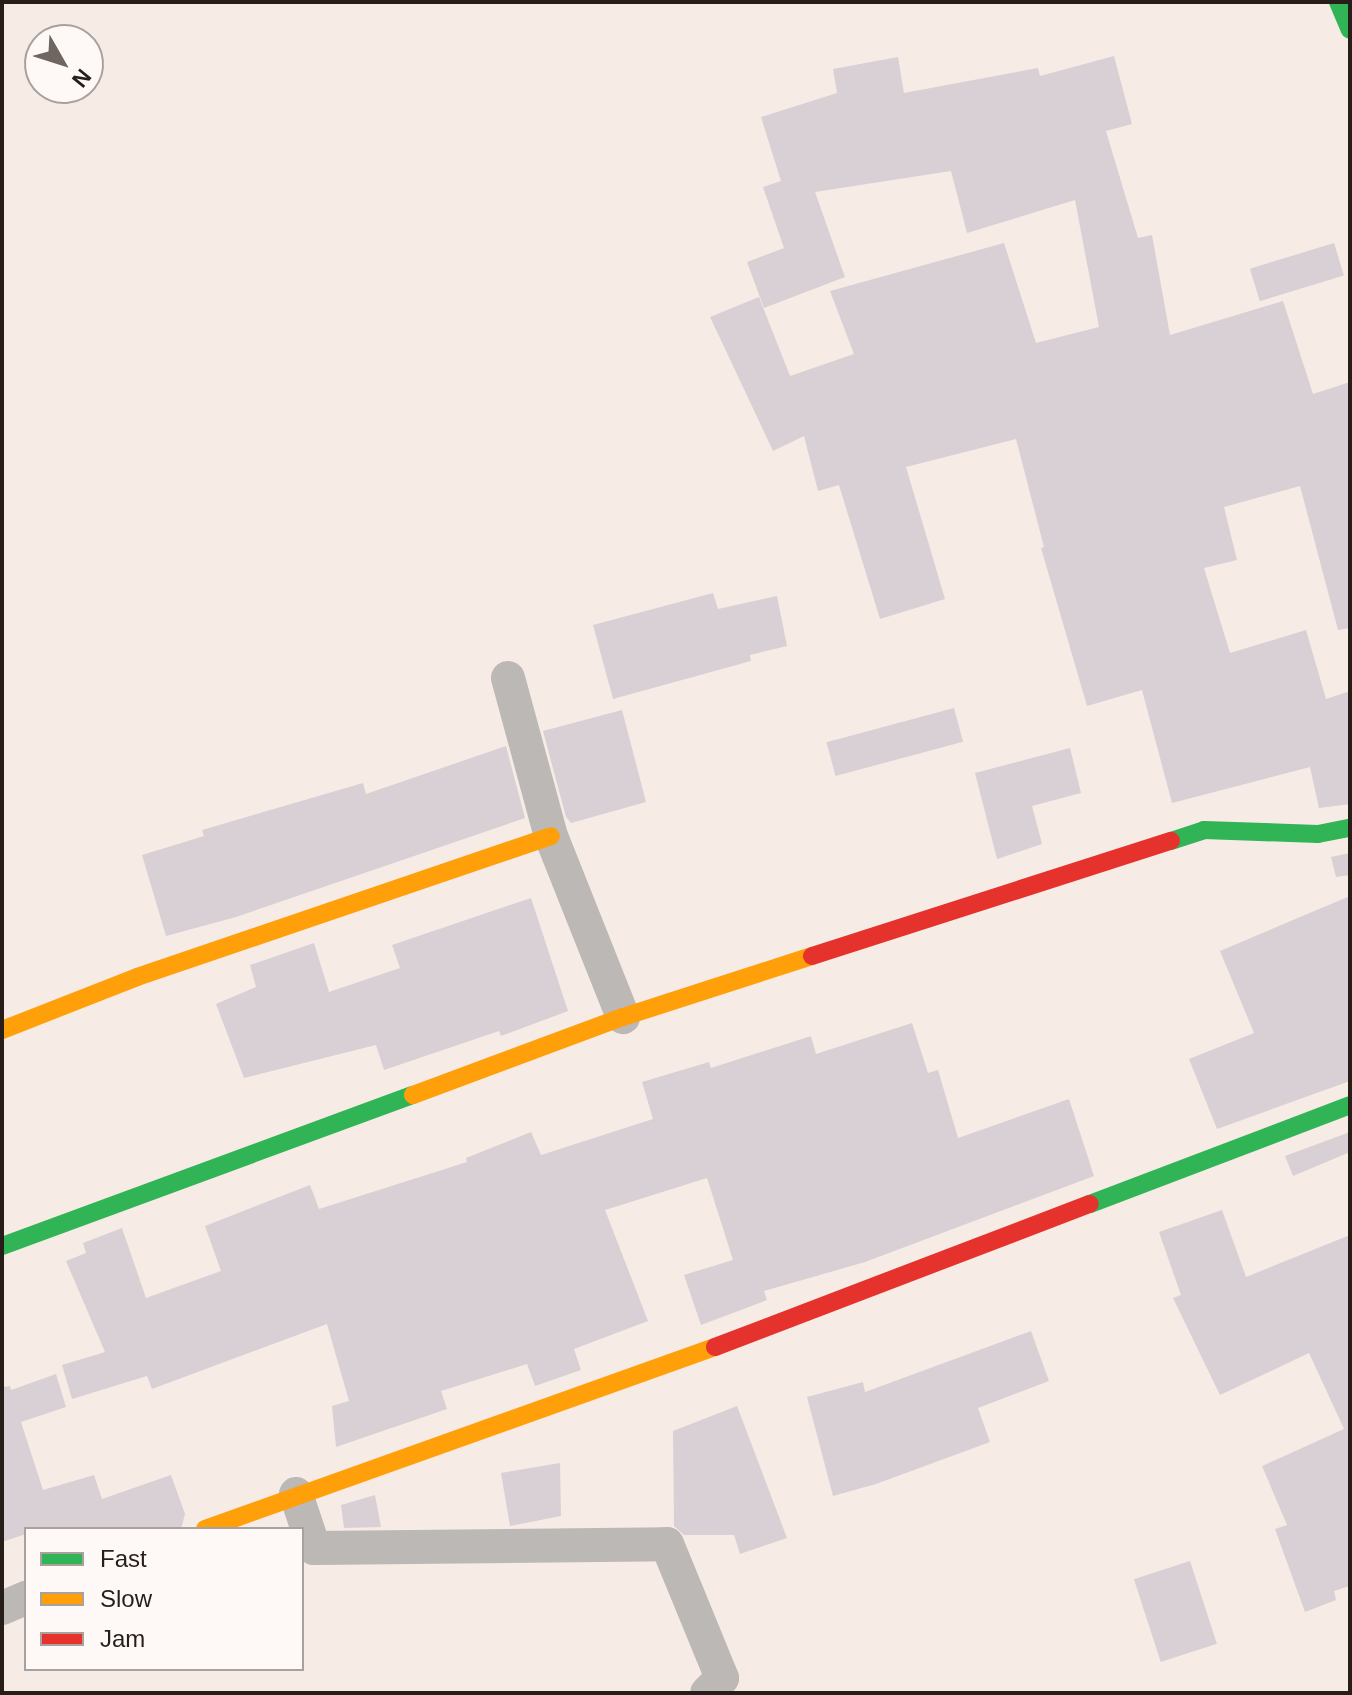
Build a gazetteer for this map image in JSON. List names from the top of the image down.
{
  "legend": ["Fast", "Slow", "Jam"],
  "north": "bottom right"
}
